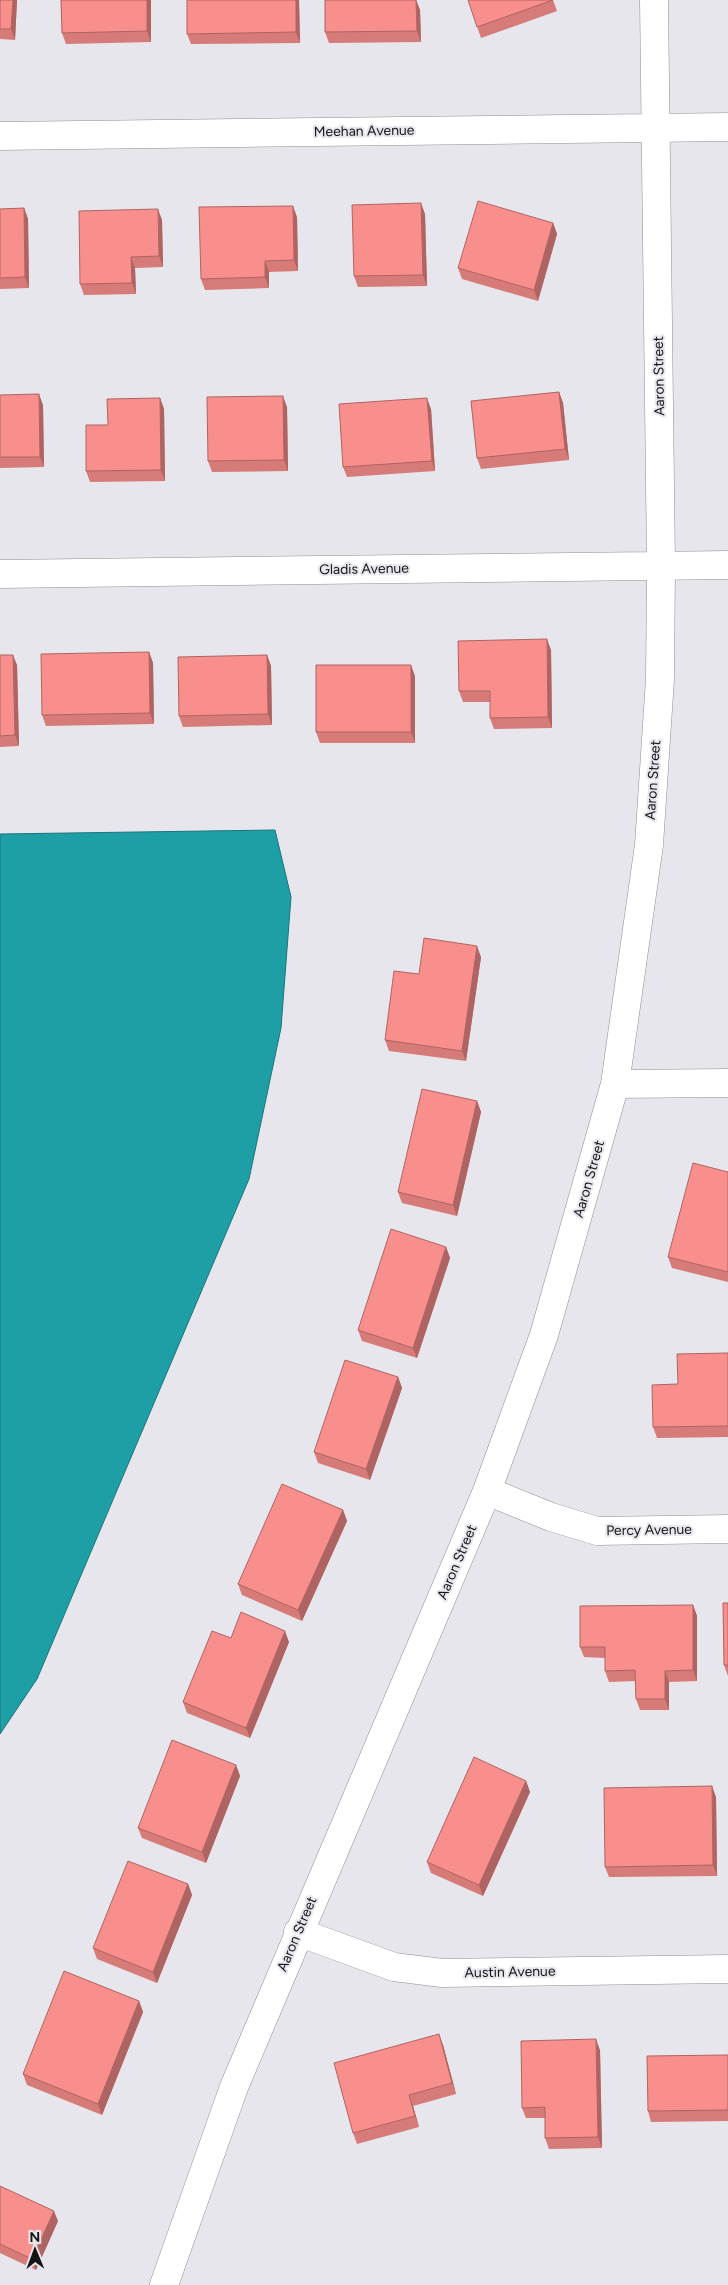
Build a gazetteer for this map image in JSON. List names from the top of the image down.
{
  "streets": {
    "street": [
      "Meehan Avenue",
      "Aaron Street",
      "Gladis Avenue",
      "Percy Avenue",
      "Austin Avenue"
    ]
  },
  "crossings": [
    ["Meehan Avenue", "Aaron Street"],
    ["Aaron Street", "Gladis Avenue"],
    ["Aaron Street", "Percy Avenue"],
    ["Aaron Street", "Austin Avenue"]
  ],
  "north": "top"
}
